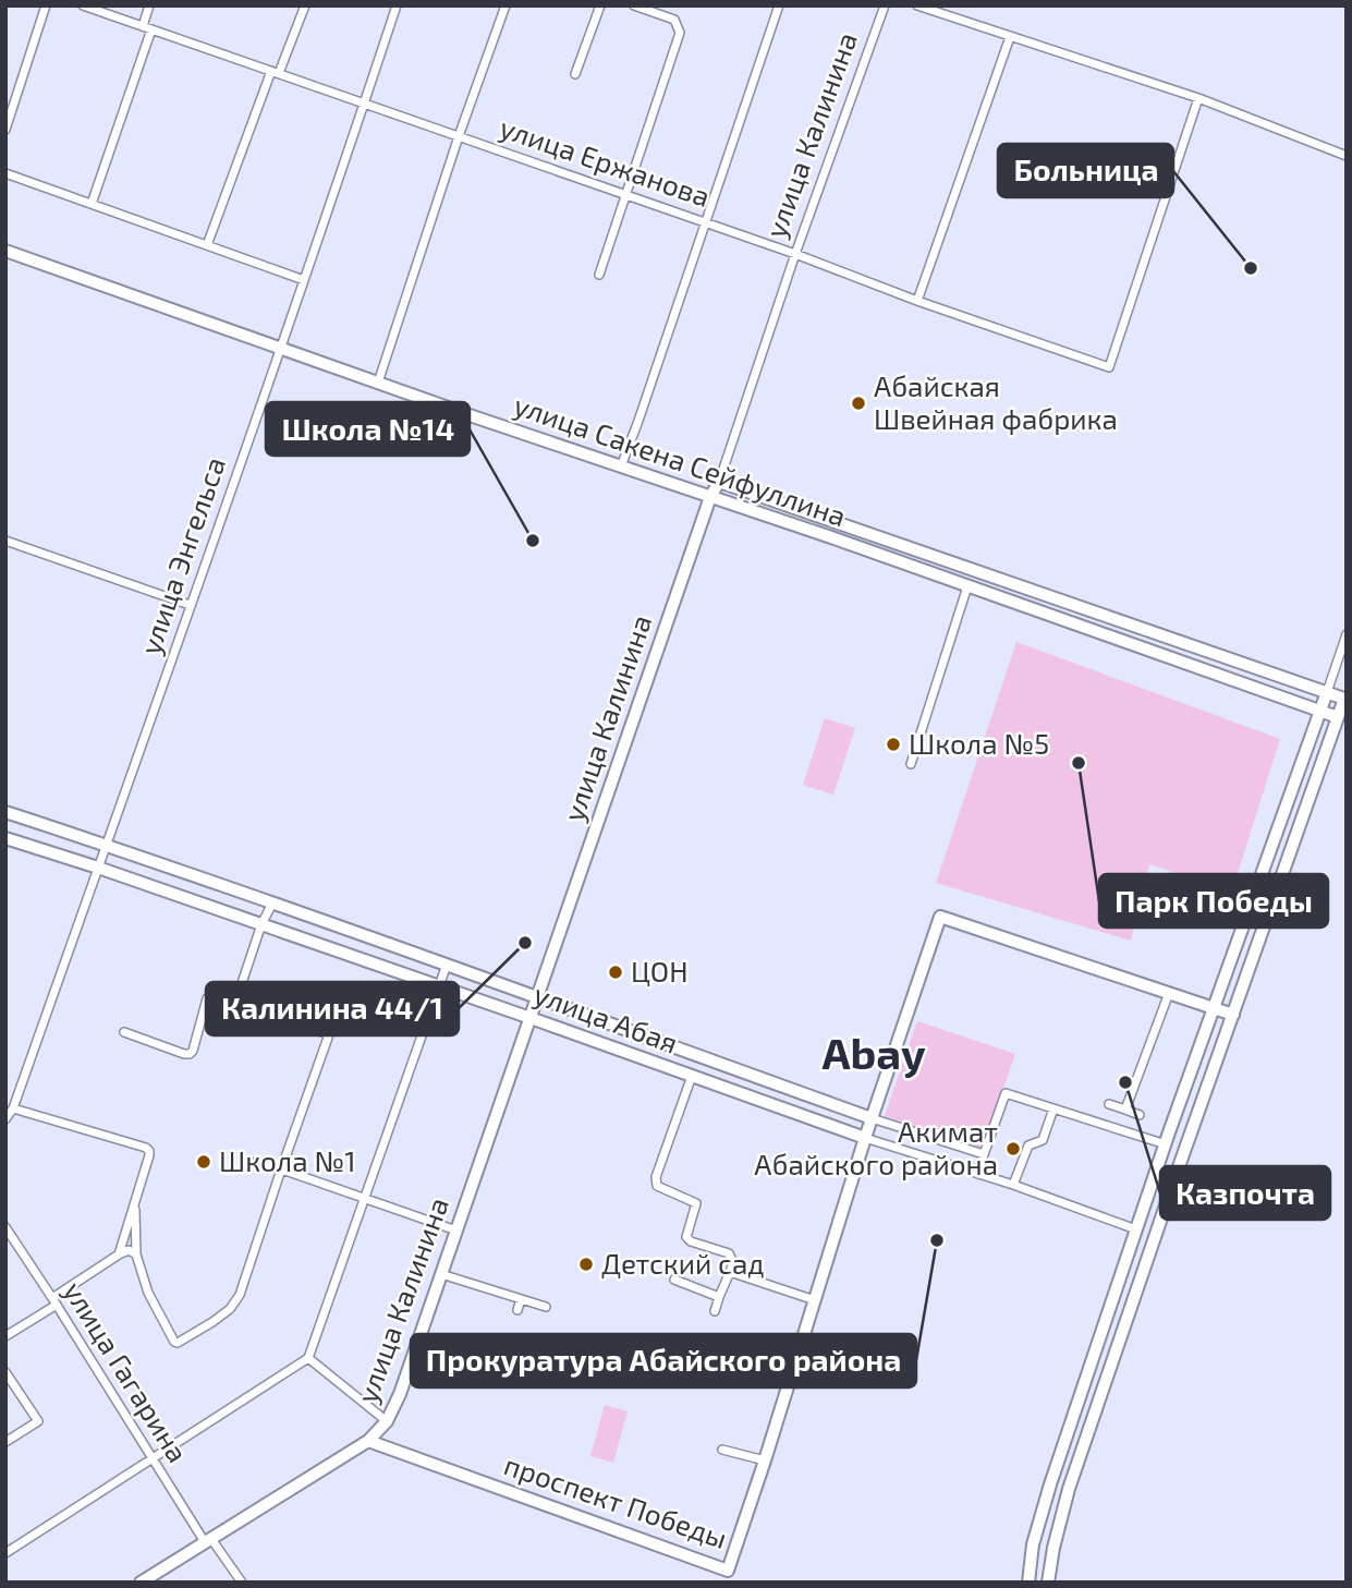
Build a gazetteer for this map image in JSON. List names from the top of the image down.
{
  "streets": {
    "street": [
      "улица Калинина",
      "улица Ержанова",
      "улица Сакена Сейфуллина",
      "улица Энгельса",
      "улица Абая",
      "улица Гагарина",
      "проспект Победы"
    ]
  },
  "crossings": [
    ["улица Калинина", "улица Ержанова"],
    ["улица Калинина", "улица Сакена Сейфуллина"],
    ["улица Калинина", "улица Абая"],
    ["улица Калинина", "улица Гагарина"],
    ["улица Калинина", "проспект Победы"],
    ["улица Ержанова", "улица Энгельса"],
    ["улица Сакена Сейфуллина", "улица Энгельса"],
    ["улица Энгельса", "улица Абая"]
  ],
  "districts": ["Abay"],
  "places": [
    "Больница",
    "Абайская Швейная фабрика",
    "Школа №14",
    "Школа №5",
    "Парк Победы",
    "Калинина 44/1",
    "ЦОН",
    "Казпочта",
    "Акимат Абайского района",
    "Школа №1",
    "Прокуратура Абайского района",
    "Детский сад"
  ]
}
